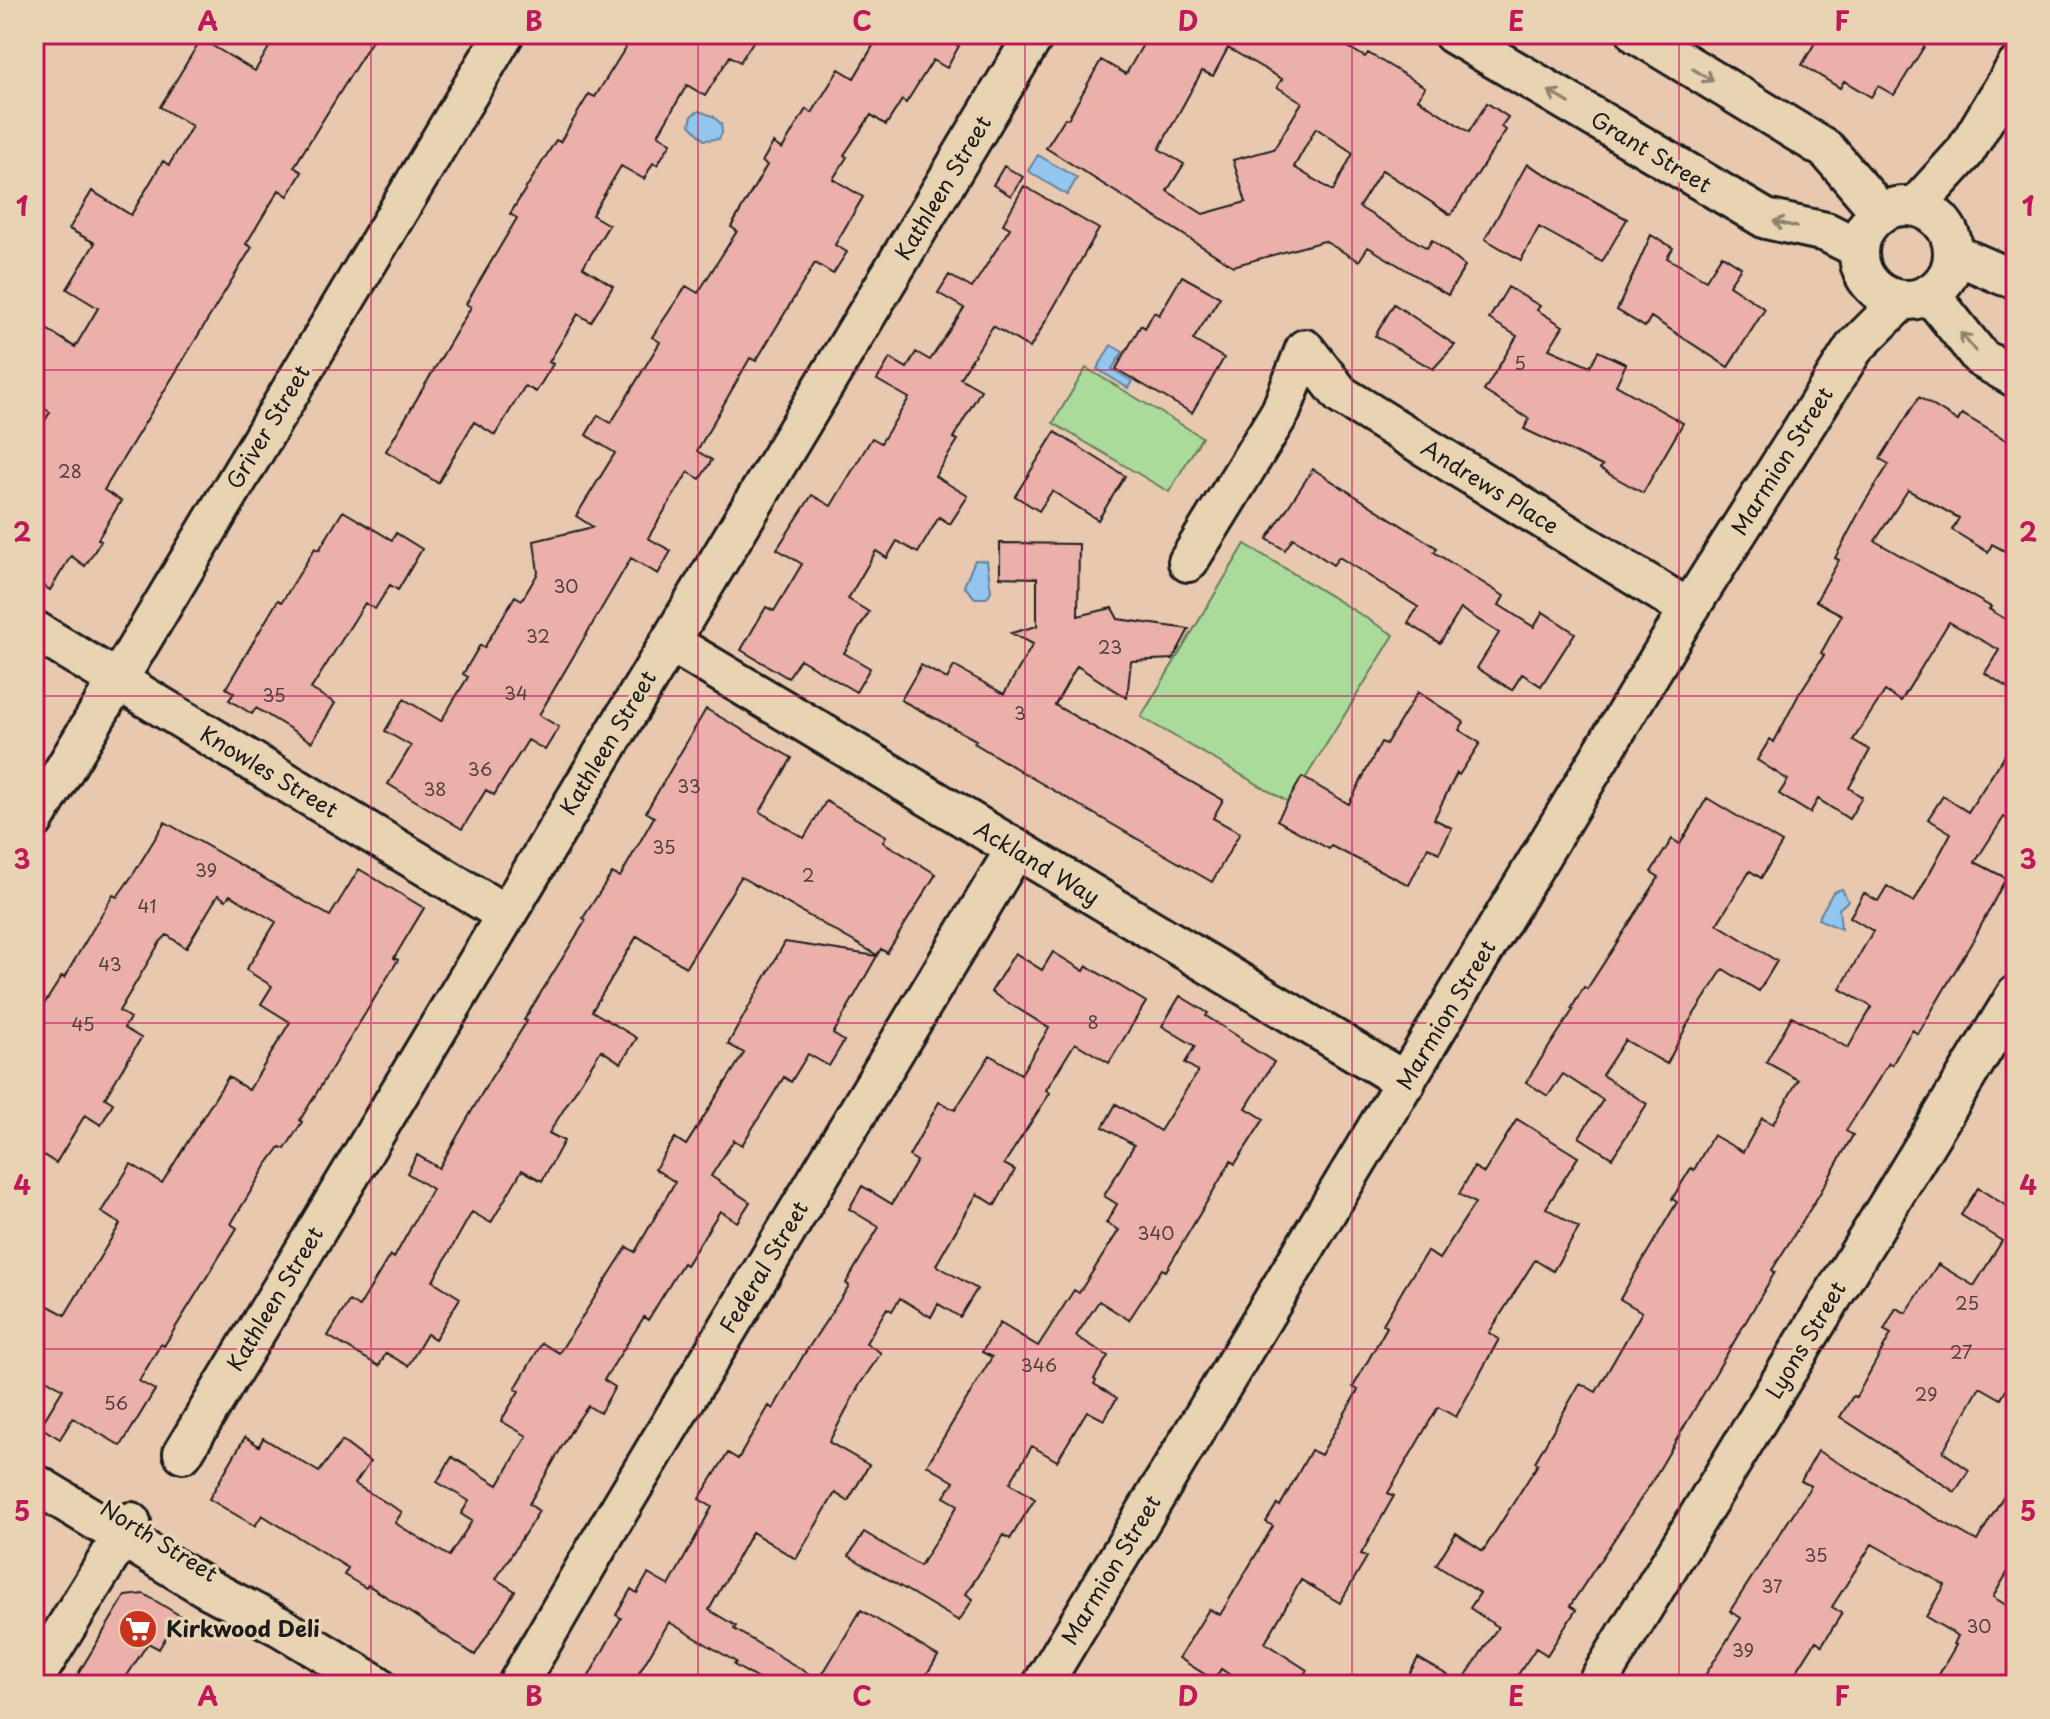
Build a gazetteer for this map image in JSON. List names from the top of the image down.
{
  "streets": {
    "street": [
      "Grant Street",
      "Kathleen Street",
      "Griver Street",
      "Marmion Street",
      "Andrews Place",
      "Knowles Street",
      "Ackland Way",
      "Federal Street",
      "Lyons Street",
      "North Street"
    ]
  },
  "crossings": [
    ["Grant Street", "Marmion Street"],
    ["Kathleen Street", "Knowles Street"],
    ["Kathleen Street", "Ackland Way"],
    ["Griver Street", "Knowles Street"],
    ["Marmion Street", "Andrews Place"],
    ["Marmion Street", "Ackland Way"],
    ["Ackland Way", "Federal Street"]
  ],
  "places": {
    "supermarket": ["Kirkwood Deli"]
  },
  "house_numbers": [
    "5",
    "28",
    "30",
    "32",
    "23",
    "34",
    "35",
    "3",
    "36",
    "33",
    "38",
    "35",
    "39",
    "2",
    "41",
    "43",
    "8",
    "45",
    "340",
    "25",
    "27",
    "346",
    "29",
    "56",
    "35",
    "37",
    "30",
    "39"
  ],
  "grid": {
    "columns": [
      "A",
      "B",
      "C",
      "D",
      "E",
      "F"
    ],
    "rows": [
      "1",
      "2",
      "3",
      "4",
      "5"
    ]
  }
}
